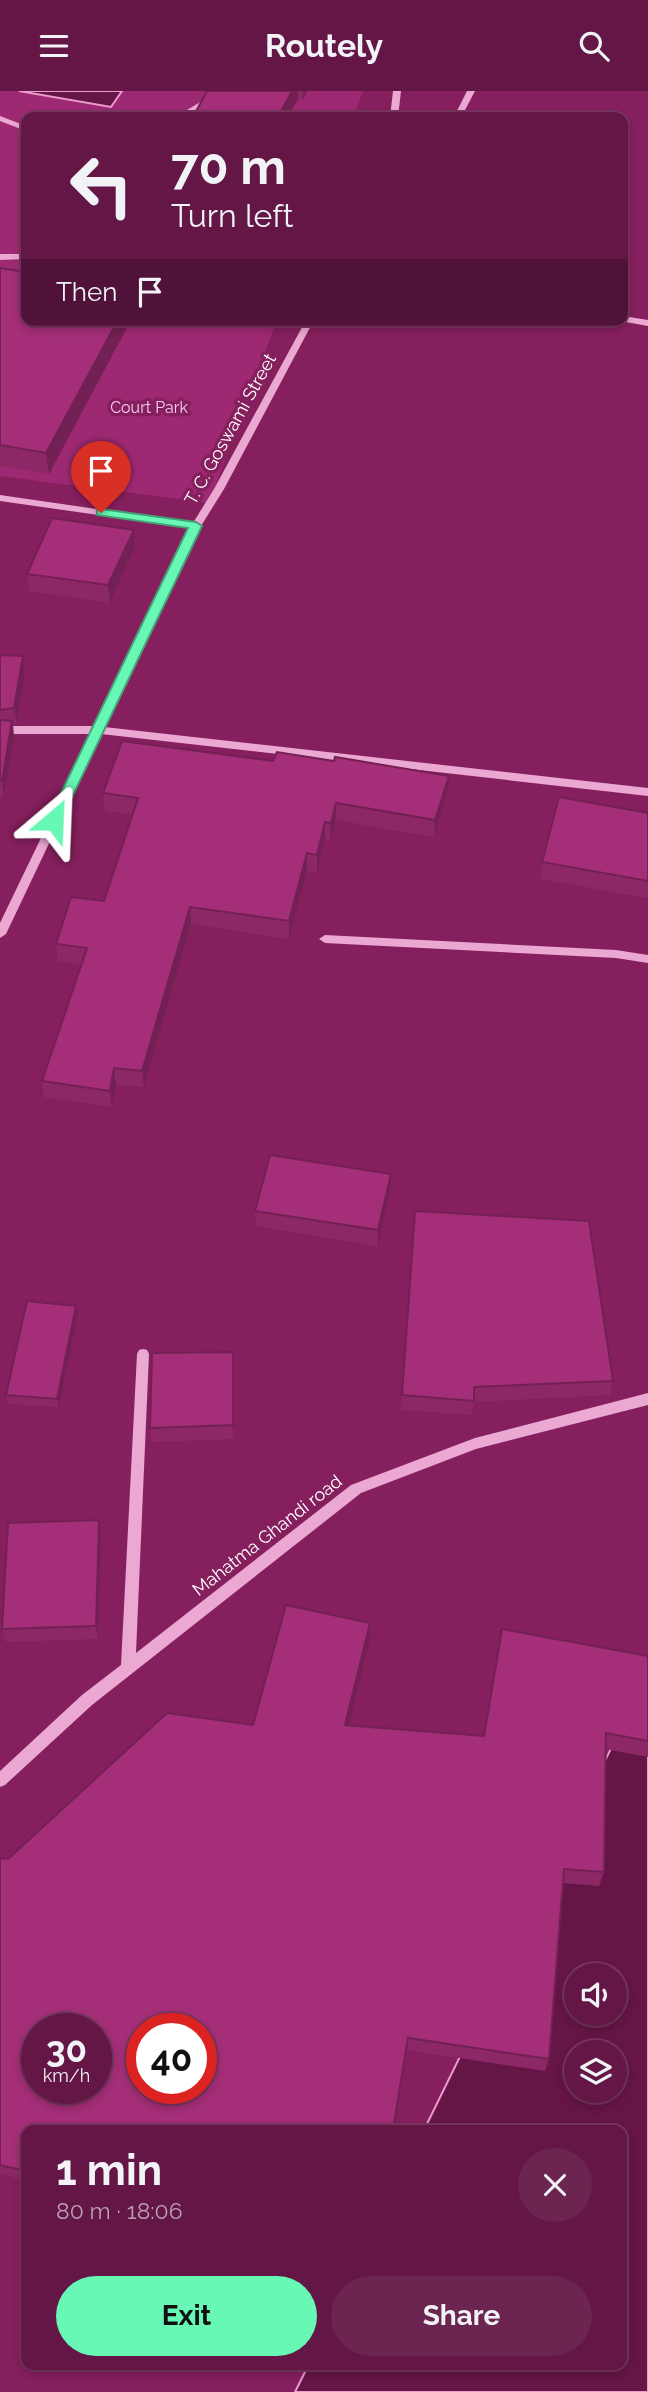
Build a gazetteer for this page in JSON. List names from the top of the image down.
{
  "streets": {
    "street": ["T. C. Goswami Street", "Mahatma Ghandi road"]
  },
  "parks": ["Court Park"],
  "page": {
    "header": "Routely",
    "turn": ["70 m", "Turn left"],
    "then": "Then",
    "speed": "30 km/h",
    "limit": "40",
    "heading": ["1 min", "80 m · 18:06"],
    "buttons": ["Exit", "Share"]
  }
}
